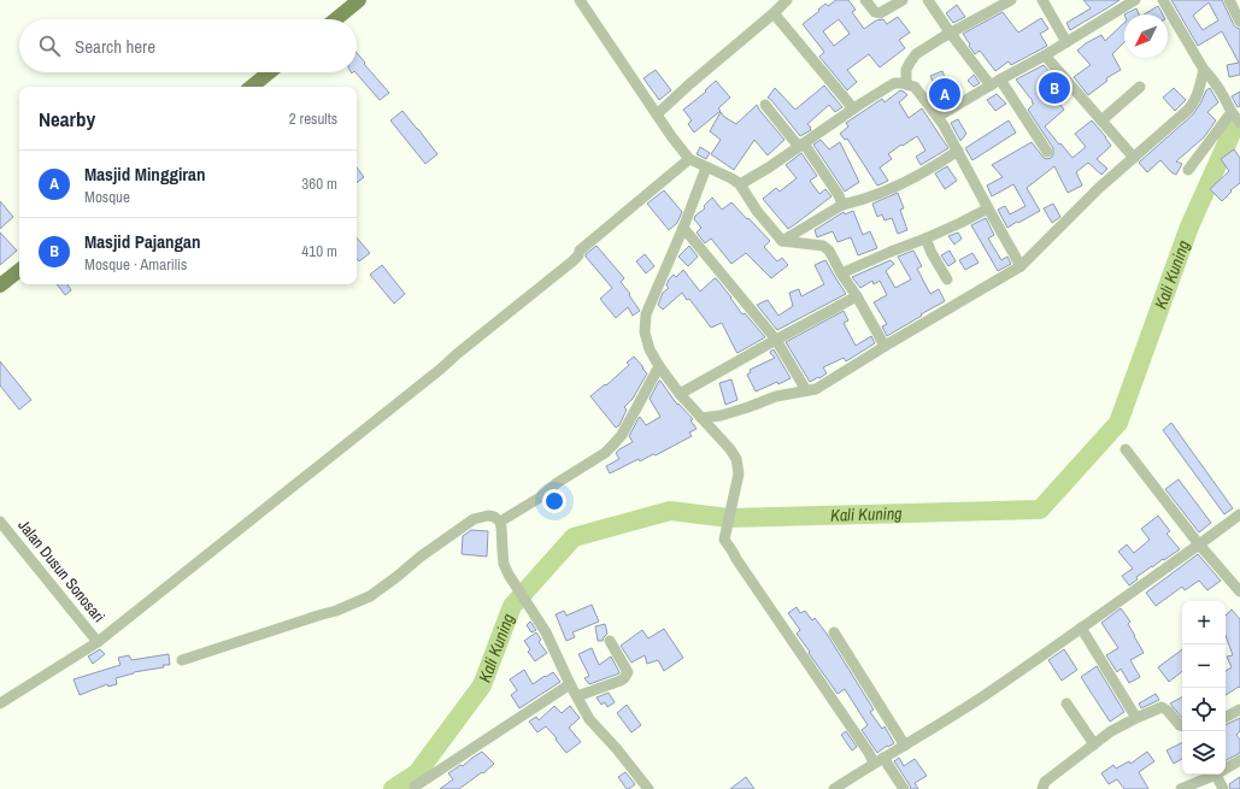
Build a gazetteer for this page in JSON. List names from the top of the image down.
{
  "streets": {
    "street": ["Jalan Dusun Sonosari"]
  },
  "water": ["Kali Kuning"],
  "north": "bottom left",
  "page": {
    "search": "Search here",
    "pins": ["B", "A"],
    "heading": ["Nearby", "2 results"],
    "list": [
      {
        "mark": "A",
        "name": "Masjid Minggiran",
        "note": "Mosque",
        "value": "360 m"
      },
      {
        "mark": "B",
        "name": "Masjid Pajangan",
        "note": "Mosque · Amarilis",
        "value": "410 m"
      }
    ],
    "map_buttons": ["+", "−"]
  }
}
